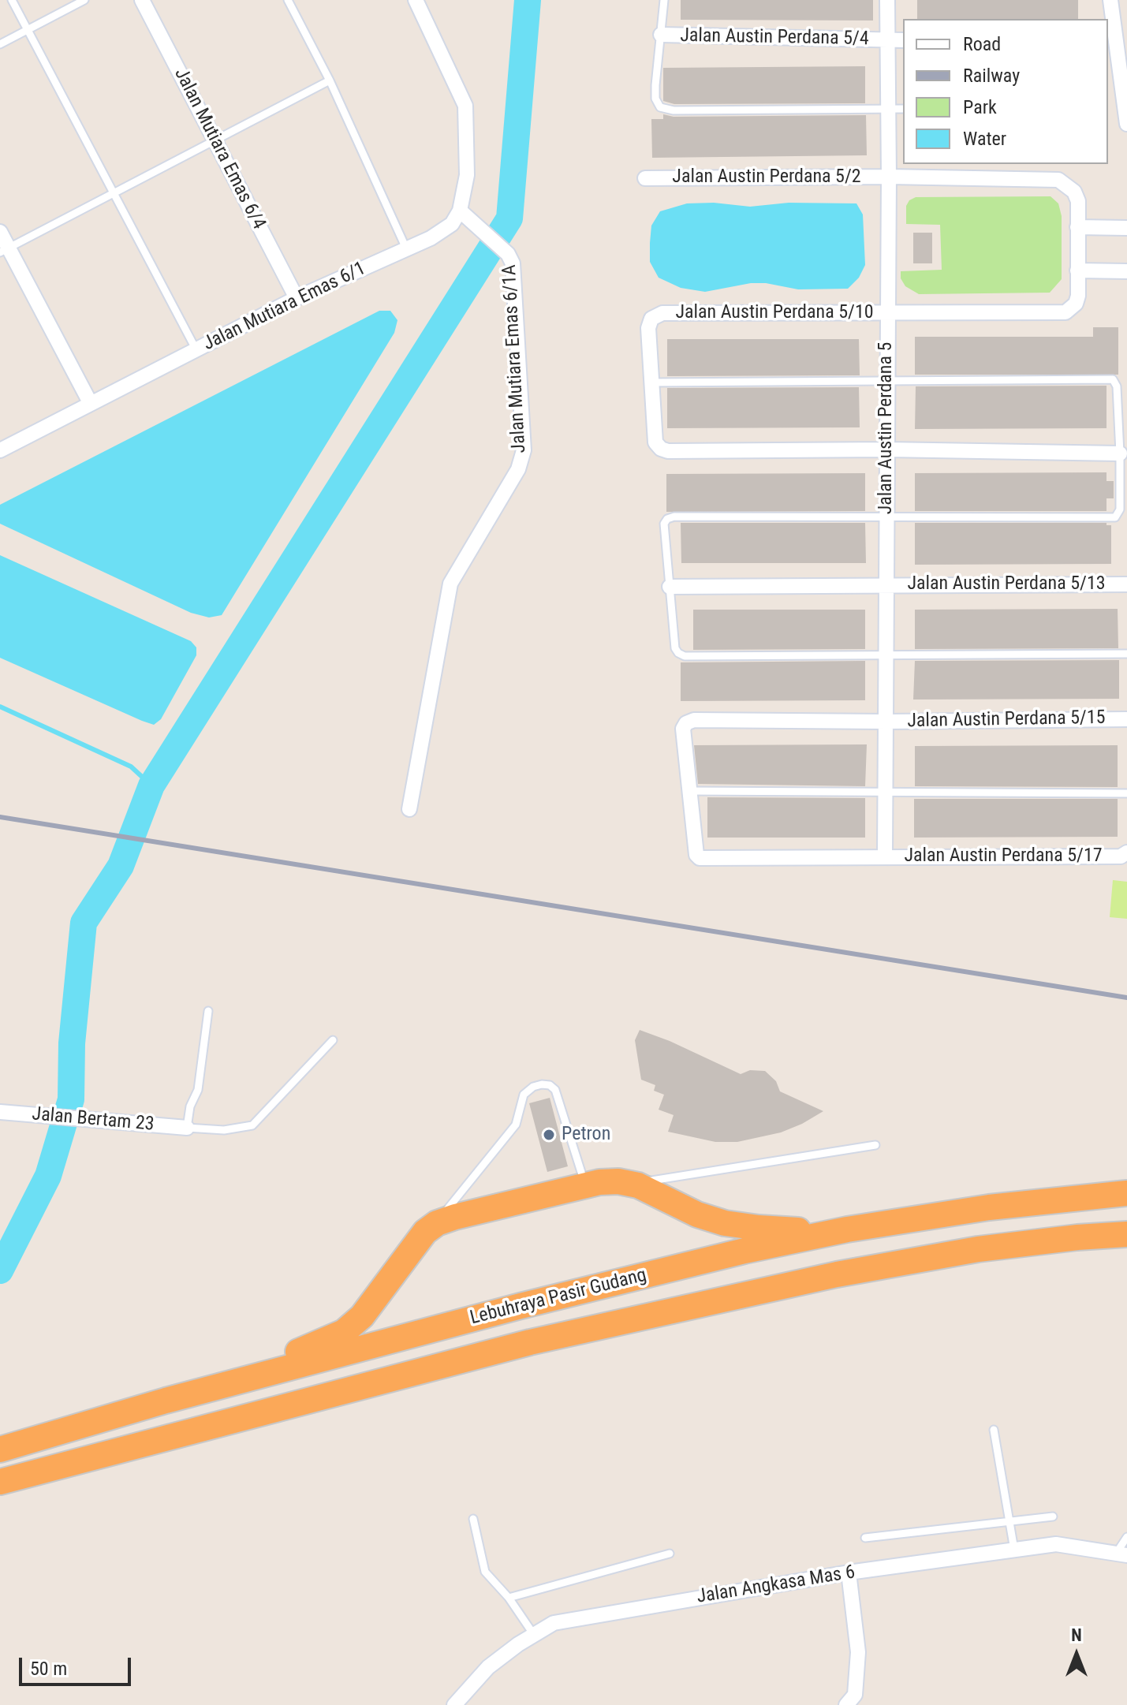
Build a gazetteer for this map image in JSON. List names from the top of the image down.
{
  "streets": {
    "highway": ["Lebuhraya Pasir Gudang"],
    "street": [
      "Jalan Austin Perdana 5/4",
      "Jalan Mutiara Emas 6/4",
      "Jalan Austin Perdana 5/2",
      "Jalan Mutiara Emas 6/1",
      "Jalan Austin Perdana 5/10",
      "Jalan Mutiara Emas 6/1A",
      "Jalan Austin Perdana 5",
      "Jalan Austin Perdana 5/13",
      "Jalan Austin Perdana 5/15",
      "Jalan Austin Perdana 5/17",
      "Jalan Bertam 23",
      "Jalan Angkasa Mas 6"
    ]
  },
  "crossings": [
    ["Jalan Austin Perdana 5/4", "Jalan Austin Perdana 5"],
    ["Jalan Mutiara Emas 6/4", "Jalan Mutiara Emas 6/1"],
    ["Jalan Austin Perdana 5/2", "Jalan Austin Perdana 5/10"],
    ["Jalan Austin Perdana 5/2", "Jalan Austin Perdana 5"],
    ["Jalan Mutiara Emas 6/1", "Jalan Mutiara Emas 6/1A"],
    ["Jalan Austin Perdana 5/10", "Jalan Austin Perdana 5"],
    ["Jalan Austin Perdana 5", "Jalan Austin Perdana 5/13"],
    ["Jalan Austin Perdana 5", "Jalan Austin Perdana 5/15"],
    ["Jalan Austin Perdana 5", "Jalan Austin Perdana 5/17"],
    ["Jalan Austin Perdana 5/15", "Jalan Austin Perdana 5/17"]
  ],
  "places": ["Petron"],
  "legend": [
    "Road",
    "Railway",
    "Park",
    "Water"
  ],
  "scale_bar": "50 m",
  "north": "top"
}
